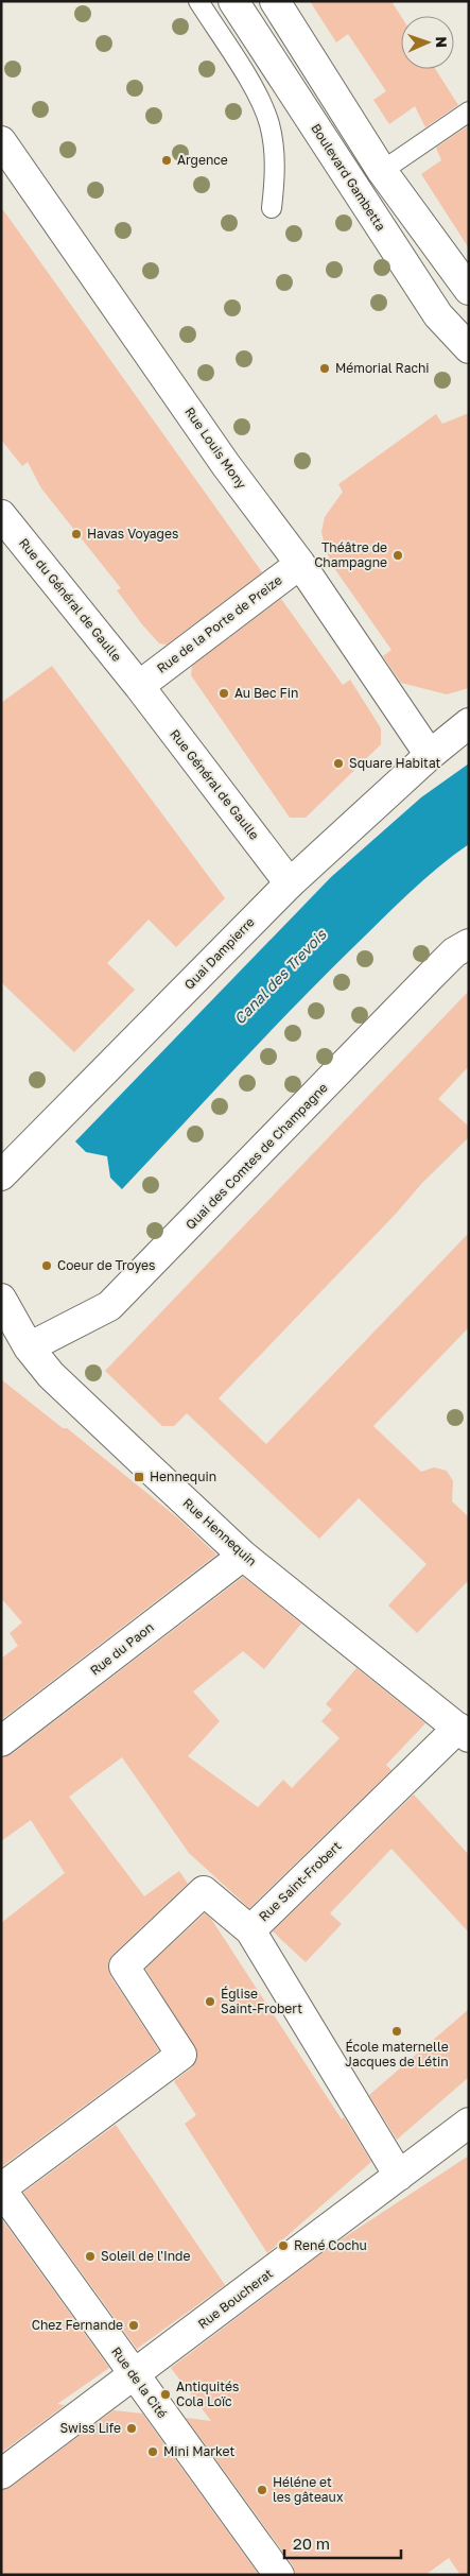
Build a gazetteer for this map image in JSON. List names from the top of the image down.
{
  "streets": {
    "street": [
      "Boulevard Gambetta",
      "Rue Louis Mony",
      "Rue du Général de Gaulle",
      "Rue de la Porte de Preize",
      "Rue Général de Gaulle",
      "Quai Dampierre",
      "Quai des Comtes de Champagne",
      "Rue Hennequin",
      "Rue du Paon",
      "Rue Saint-Frobert",
      "Rue Boucherat",
      "Rue de la Cité"
    ]
  },
  "crossings": [
    ["Rue Louis Mony", "Rue de la Porte de Preize"],
    ["Rue Louis Mony", "Quai Dampierre"],
    ["Rue du Général de Gaulle", "Rue de la Porte de Preize"],
    ["Rue du Général de Gaulle", "Rue Général de Gaulle"],
    ["Rue de la Porte de Preize", "Rue Général de Gaulle"],
    ["Rue Général de Gaulle", "Quai Dampierre"],
    ["Quai des Comtes de Champagne", "Rue Hennequin"],
    ["Rue Hennequin", "Rue du Paon"],
    ["Rue Hennequin", "Rue Saint-Frobert"],
    ["Rue Saint-Frobert", "Rue de la Cité"],
    ["Rue Boucherat", "Rue de la Cité"]
  ],
  "water": ["Canal des Trevois"],
  "places": {
    "other": [
      "Argence",
      "Mémorial Rachi",
      "Havas Voyages",
      "Théâtre de Champagne",
      "Au Bec Fin",
      "Square Habitat",
      "Coeur de Troyes",
      "Église Saint-Frobert",
      "École maternelle Jacques de Létin",
      "René Cochu",
      "Soleil de l'Inde",
      "Chez Fernande",
      "Antiquités Cola Loïc",
      "Swiss Life",
      "Mini Market",
      "Héléne et les gâteaux"
    ],
    "transit": ["Hennequin"]
  },
  "scale_bar": "20 m",
  "north": "right"
}
